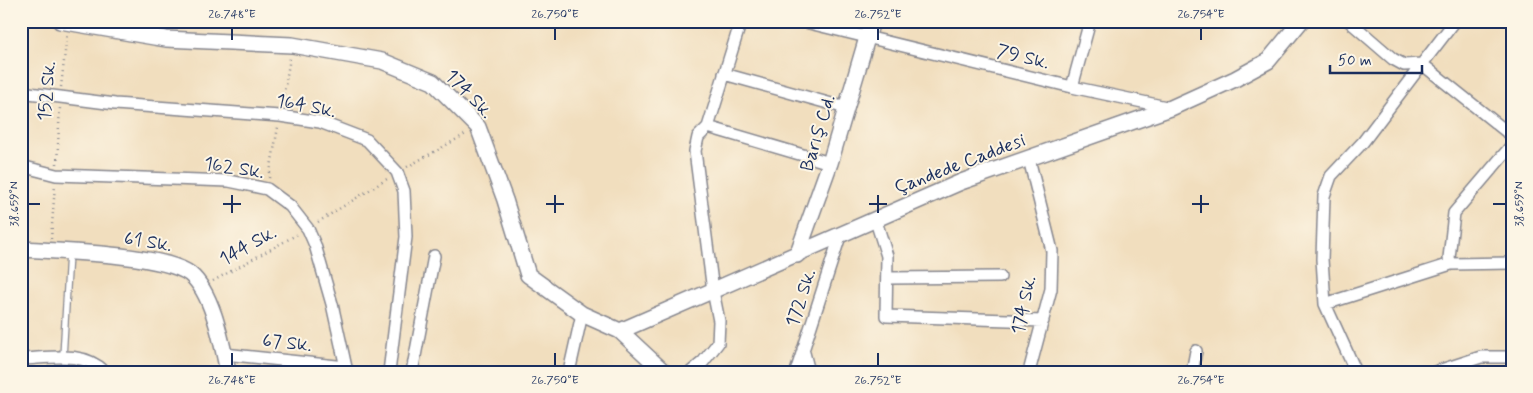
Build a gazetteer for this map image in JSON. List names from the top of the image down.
{
  "streets": {
    "street": [
      "79 Sk.",
      "174 Sk.",
      "164 Sk.",
      "Barış Cd.",
      "Çandede Caddesi",
      "162 Sk.",
      "61 Sk.",
      "172 Sk.",
      "67 Sk."
    ],
    "path": ["152 Sk.", "144 Sk."]
  },
  "crossings": [
    ["79 Sk.", "Barış Cd."],
    ["79 Sk.", "Çandede Caddesi"],
    ["152 Sk.", "174 Sk."],
    ["152 Sk.", "164 Sk."],
    ["152 Sk.", "162 Sk."],
    ["152 Sk.", "61 Sk."],
    ["174 Sk.", "Çandede Caddesi"],
    ["174 Sk.", "144 Sk."],
    ["164 Sk.", "144 Sk."],
    ["Barış Cd.", "Çandede Caddesi"],
    ["Çandede Caddesi", "172 Sk."],
    ["162 Sk.", "144 Sk."],
    ["162 Sk.", "67 Sk."],
    ["61 Sk.", "144 Sk."],
    ["61 Sk.", "67 Sk."]
  ],
  "scale_bar": "50 m",
  "coordinates": [
    "26.748°E",
    "26.750°E",
    "26.752°E",
    "26.754°E",
    "38.659°N"
  ]
}
